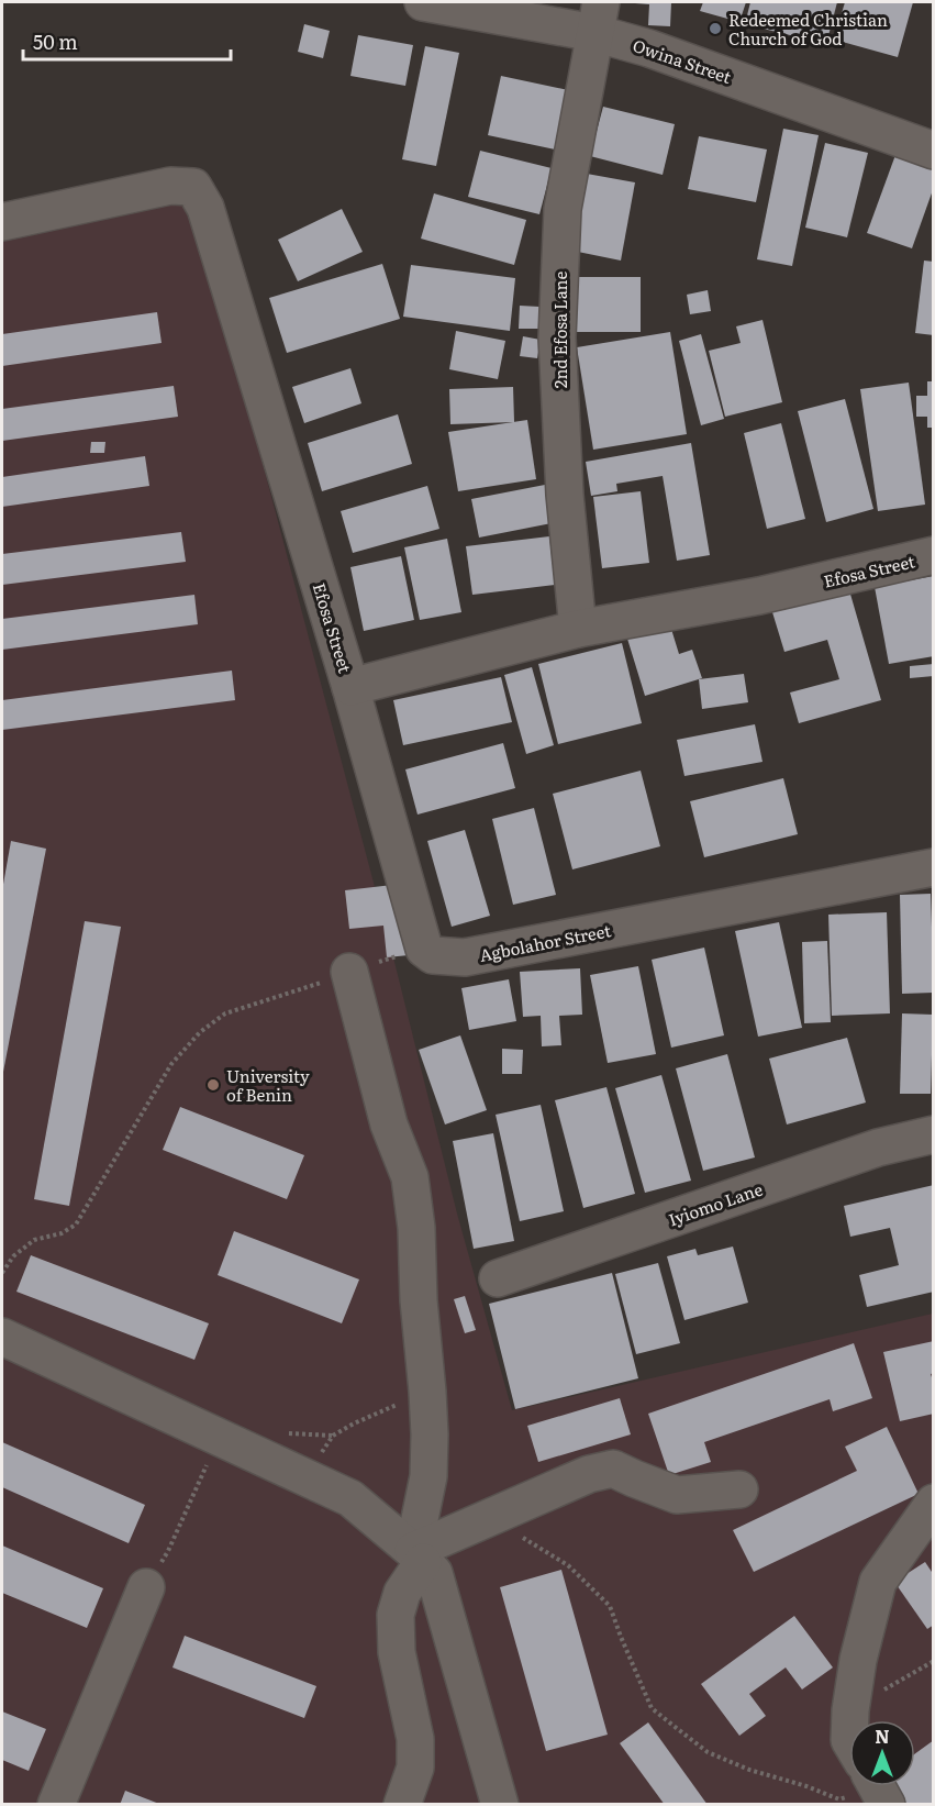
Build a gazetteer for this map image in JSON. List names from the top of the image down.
{
  "streets": {
    "street": [
      "Owina Street",
      "2nd Efosa Lane",
      "Efosa Street",
      "Agbolahor Street",
      "Iyiomo Lane"
    ]
  },
  "crossings": [
    ["Owina Street", "2nd Efosa Lane"],
    ["2nd Efosa Lane", "Efosa Street"]
  ],
  "places": ["Redeemed Christian Church of God", "University of Benin"],
  "scale_bar": "50 m",
  "north": "top"
}
